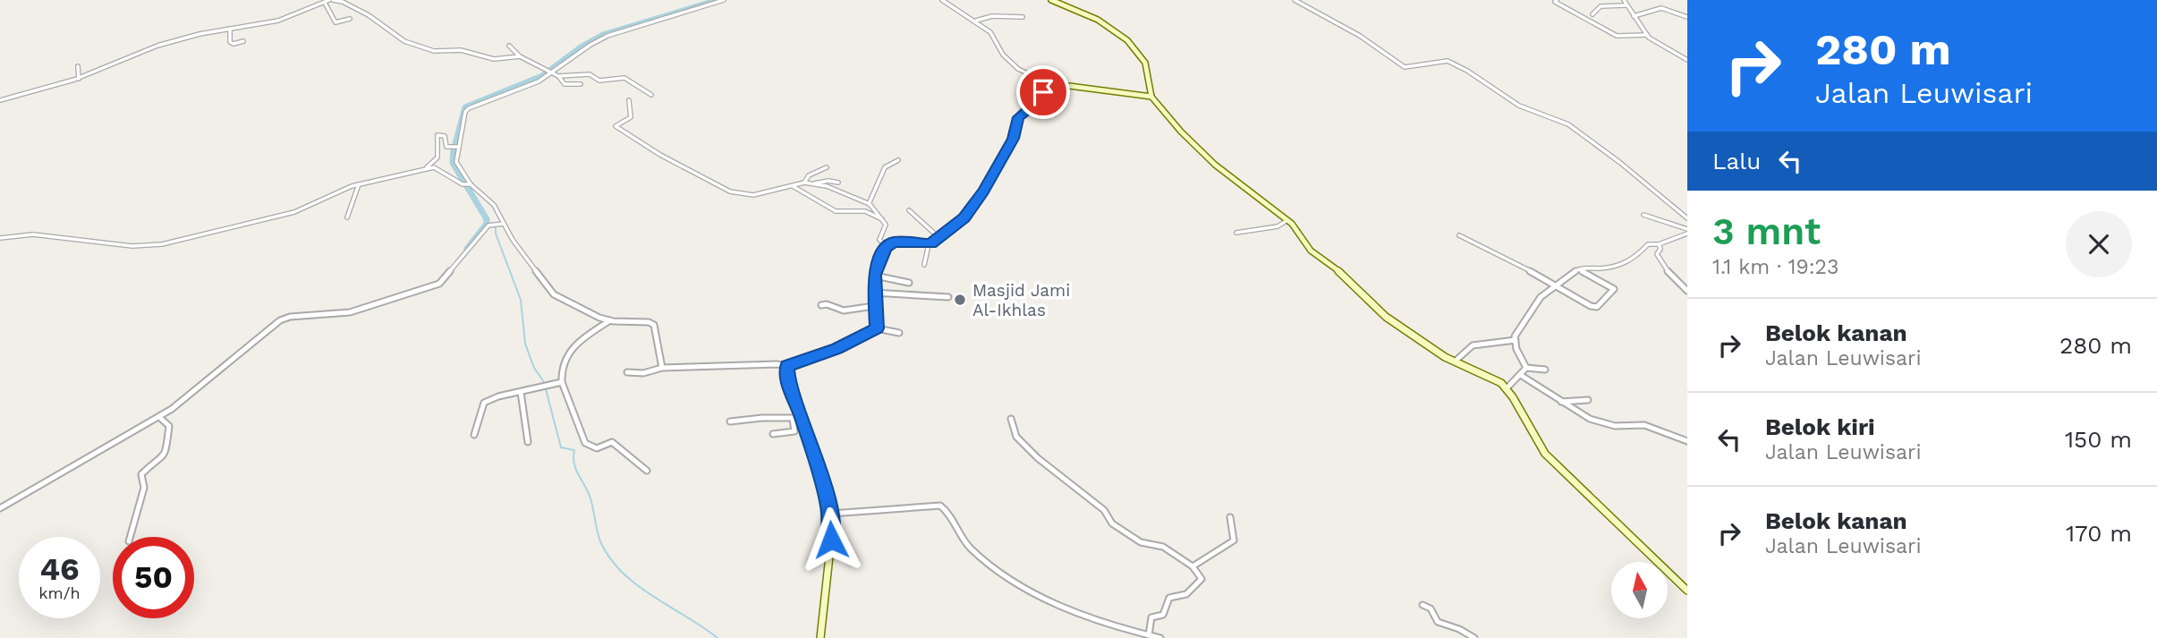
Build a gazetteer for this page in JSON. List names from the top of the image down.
{
  "places": ["Masjid Jami Al-Ikhlas"],
  "north": "top",
  "page": {
    "turn": ["280 m", "Jalan Leuwisari"],
    "then": "Lalu",
    "heading": ["3 mnt", "1.1 km · 19:23"],
    "list": [
      {
        "name": "Belok kanan",
        "note": "Jalan Leuwisari",
        "value": "280 m"
      },
      {
        "name": "Belok kiri",
        "note": "Jalan Leuwisari",
        "value": "150 m"
      },
      {
        "name": "Belok kanan",
        "note": "Jalan Leuwisari",
        "value": "170 m"
      }
    ],
    "speed": "46 km/h",
    "limit": "50"
  }
}
